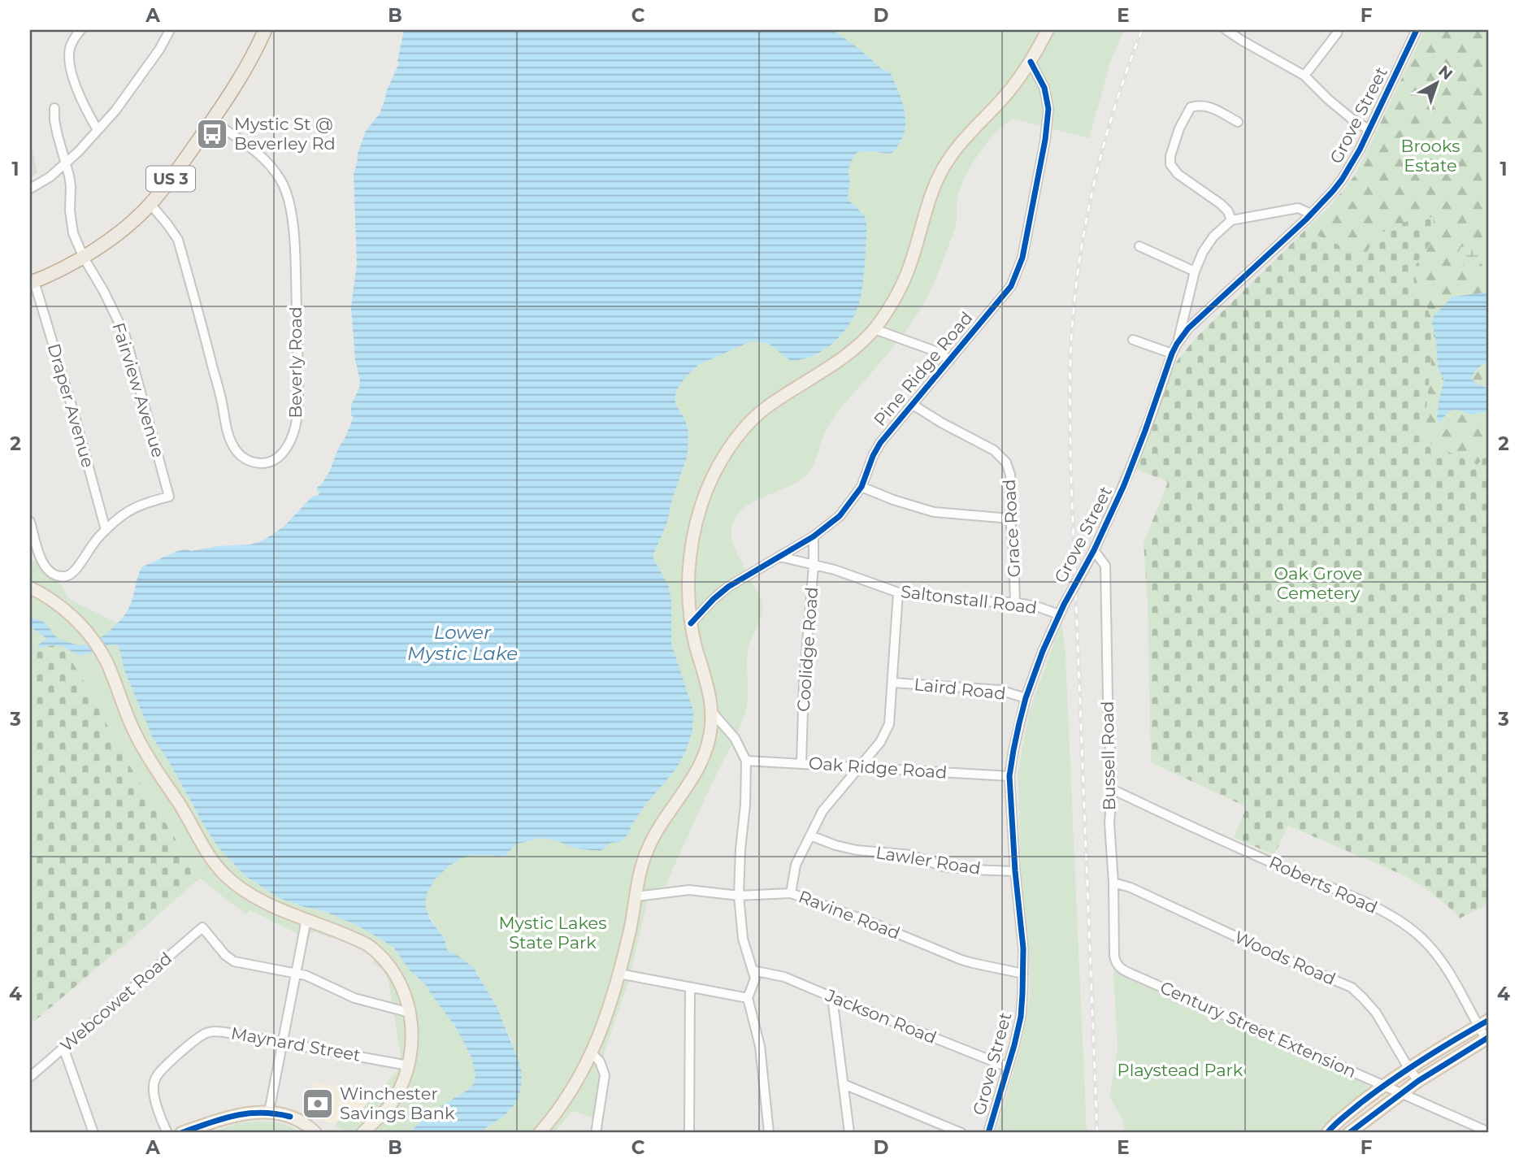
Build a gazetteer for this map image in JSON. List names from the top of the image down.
{
  "streets": {
    "highway": ["US 3"],
    "street": [
      "Grove Street",
      "Beverly Road",
      "Pine Ridge Road",
      "Fairview Avenue",
      "Draper Avenue",
      "Grace Road",
      "Saltonstall Road",
      "Coolidge Road",
      "Laird Road",
      "Bussell Road",
      "Oak Ridge Road",
      "Lawler Road",
      "Roberts Road",
      "Ravine Road",
      "Woods Road",
      "Webcowet Road",
      "Jackson Road",
      "Century Street Extension",
      "Maynard Street"
    ]
  },
  "crossings": [
    ["Grove Street", "Saltonstall Road"],
    ["Grove Street", "Laird Road"],
    ["Grove Street", "Bussell Road"],
    ["Grove Street", "Oak Ridge Road"],
    ["Grove Street", "Lawler Road"],
    ["Grove Street", "Ravine Road"],
    ["Grove Street", "Jackson Road"],
    ["US 3", "Beverly Road"],
    ["US 3", "Fairview Avenue"],
    ["US 3", "Draper Avenue"],
    ["Pine Ridge Road", "Grace Road"],
    ["Pine Ridge Road", "Saltonstall Road"],
    ["Pine Ridge Road", "Coolidge Road"],
    ["Fairview Avenue", "Draper Avenue"],
    ["Grace Road", "Saltonstall Road"],
    ["Saltonstall Road", "Coolidge Road"],
    ["Coolidge Road", "Oak Ridge Road"],
    ["Bussell Road", "Roberts Road"],
    ["Bussell Road", "Woods Road"],
    ["Bussell Road", "Century Street Extension"]
  ],
  "water": ["Lower Mystic Lake"],
  "parks": [
    "Brooks Estate",
    "Oak Grove Cemetery",
    "Mystic Lakes State Park",
    "Playstead Park"
  ],
  "places": {
    "bus stop": ["Mystic St @ Beverley Rd"],
    "bank": ["Winchester Savings Bank"]
  },
  "north": "top right",
  "grid": {
    "columns": [
      "A",
      "B",
      "C",
      "D",
      "E",
      "F"
    ],
    "rows": [
      "1",
      "2",
      "3",
      "4"
    ]
  }
}
